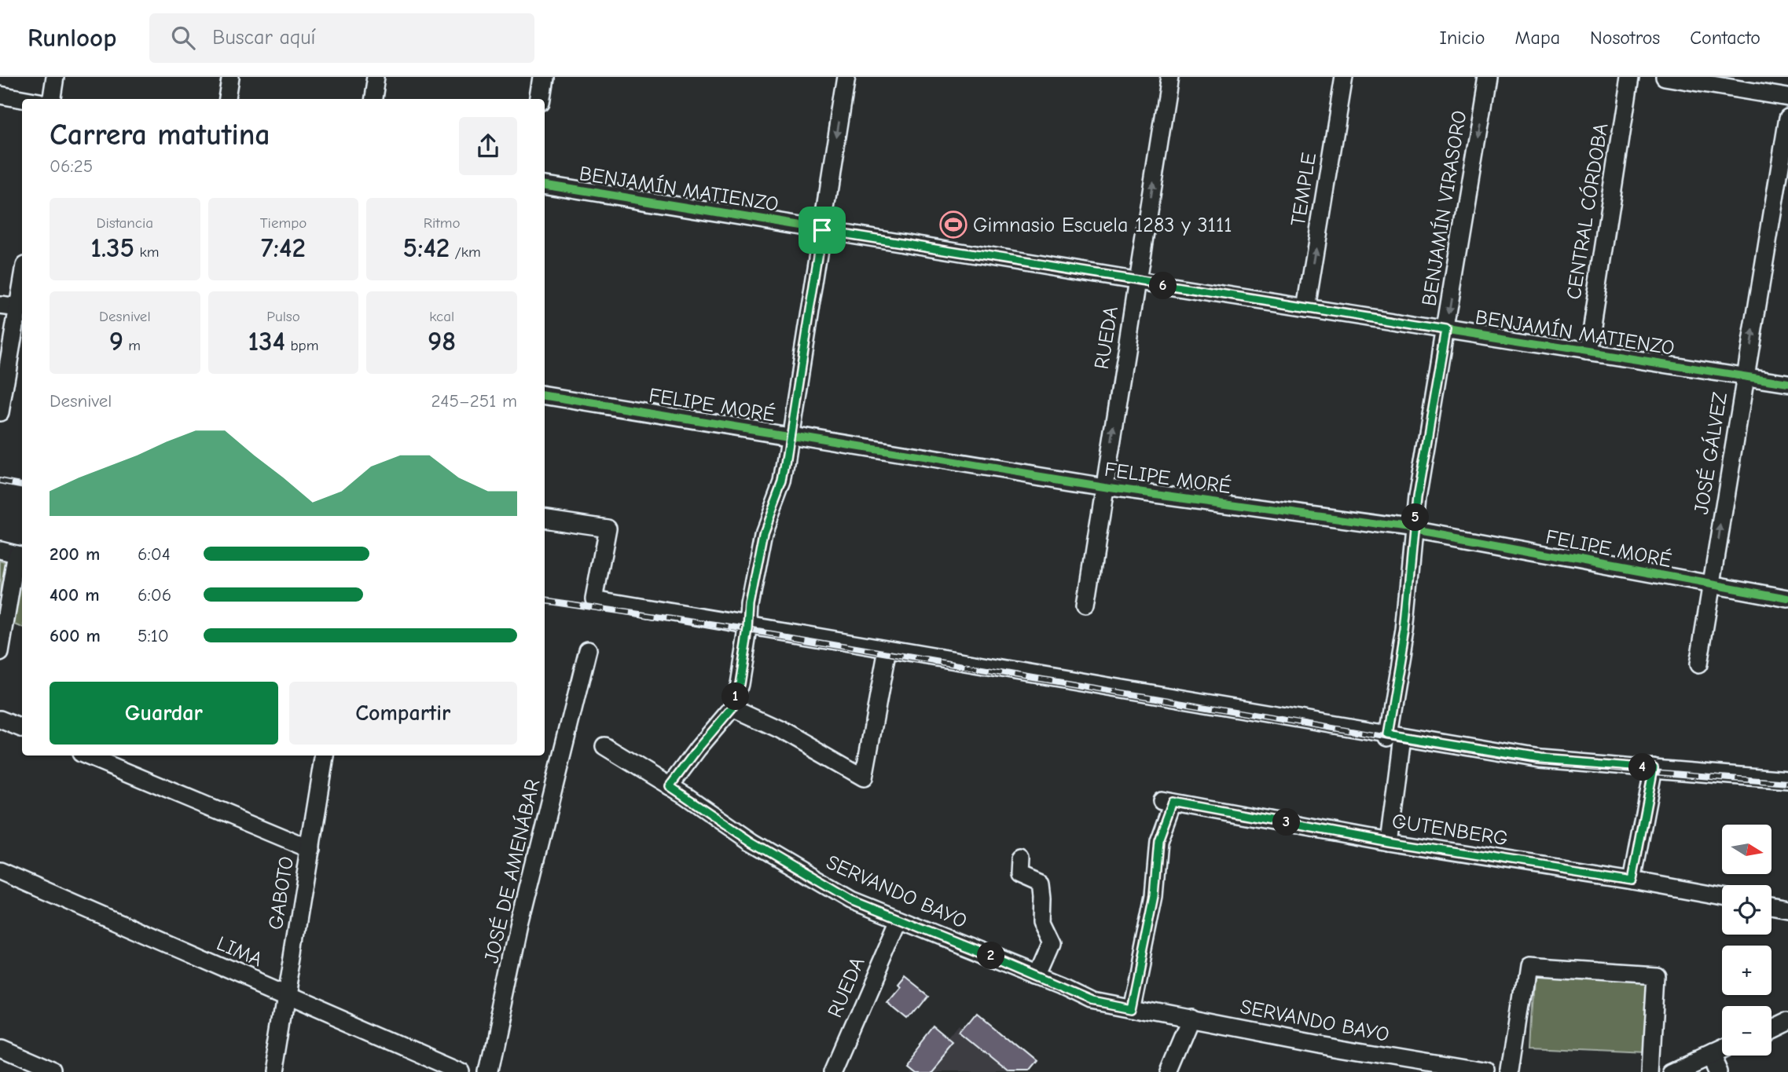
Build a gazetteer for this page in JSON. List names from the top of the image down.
{
  "streets": {
    "street": [
      "BENJAMÍN MATIENZO",
      "TEMPLE",
      "BENJAMÍN VIRASORO",
      "CENTRAL CÓRDOBA",
      "RUEDA",
      "FELIPE MORÉ",
      "JOSÉ GÁLVEZ",
      "GUTENBERG",
      "JOSÉ DE AMENÁBAR",
      "SERVANDO BAYO",
      "GABOTO",
      "LIMA"
    ]
  },
  "crossings": [
    ["BENJAMÍN MATIENZO", "TEMPLE"],
    ["BENJAMÍN MATIENZO", "BENJAMÍN VIRASORO"],
    ["BENJAMÍN MATIENZO", "CENTRAL CÓRDOBA"],
    ["BENJAMÍN MATIENZO", "RUEDA"],
    ["BENJAMÍN MATIENZO", "JOSÉ GÁLVEZ"],
    ["BENJAMÍN VIRASORO", "FELIPE MORÉ"],
    ["BENJAMÍN VIRASORO", "GUTENBERG"],
    ["RUEDA", "FELIPE MORÉ"],
    ["RUEDA", "SERVANDO BAYO"],
    ["FELIPE MORÉ", "JOSÉ GÁLVEZ"],
    ["GUTENBERG", "SERVANDO BAYO"],
    ["GABOTO", "LIMA"]
  ],
  "one_way": ["TEMPLE", "RUEDA", "JOSÉ GÁLVEZ"],
  "places": {
    "sports": ["Gimnasio Escuela 1283 y 3111"]
  },
  "north": "right",
  "page": {
    "header": "Runloop",
    "search": "Buscar aquí",
    "nav": [
      "Inicio",
      "Mapa",
      "Nosotros",
      "Contacto"
    ],
    "heading": ["Carrera matutina", "06:25"],
    "stats": [
      ["Distancia", "1.35 km"],
      ["Tiempo", "7:42"],
      ["Ritmo", "5:42 /km"],
      ["Desnivel", "9 m"],
      ["Pulso", "134 bpm"],
      ["kcal", "98"]
    ],
    "pins": [
      "6",
      "5",
      "1",
      "4",
      "3",
      "2"
    ],
    "chart": ["Desnivel", "245–251 m"],
    "list": [
      {
        "name": "200 m",
        "note": "6:04"
      },
      {
        "name": "400 m",
        "note": "6:06"
      },
      {
        "name": "600 m",
        "note": "5:10"
      }
    ],
    "buttons": ["Guardar", "Compartir"],
    "map_buttons": ["+", "−"]
  }
}
